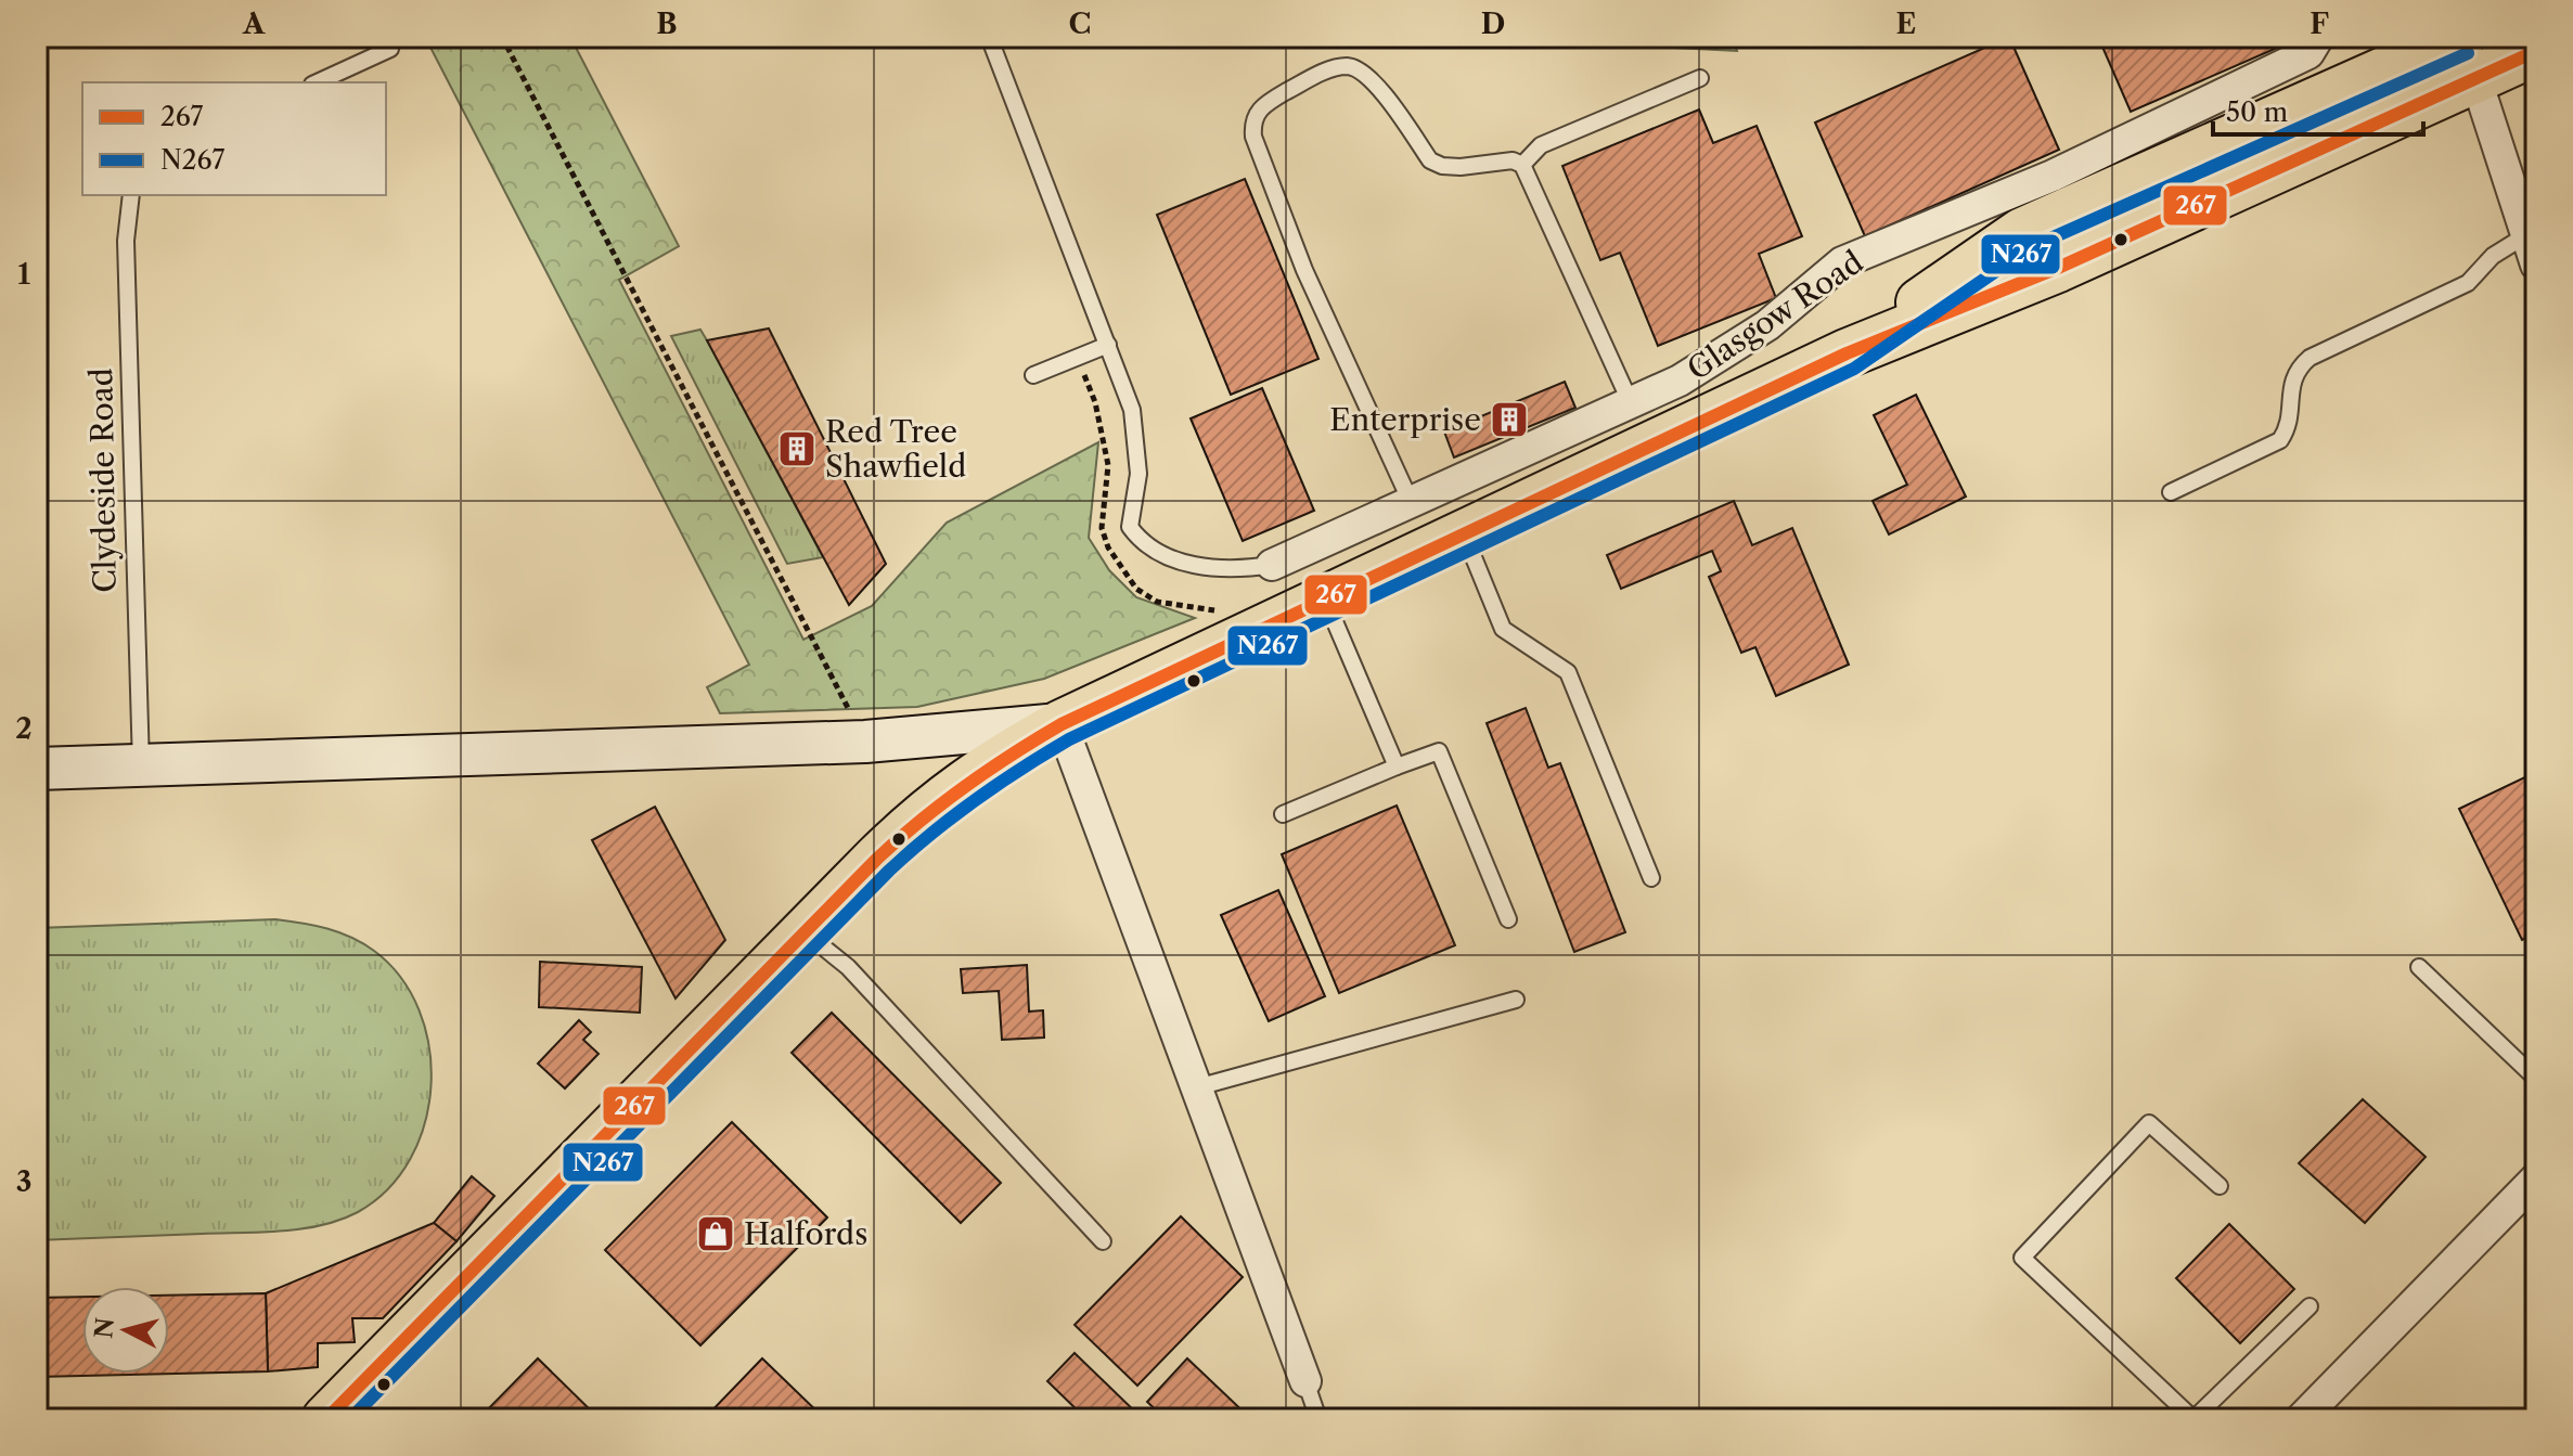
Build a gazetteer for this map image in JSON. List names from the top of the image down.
{
  "streets": {
    "main road": ["Glasgow Road"],
    "lane": ["Clydeside Road"]
  },
  "crossings": [
    ["Glasgow Road", "Clydeside Road"]
  ],
  "places": {
    "building": ["Enterprise", "Red Tree Shawfield"],
    "shop": ["Halfords"]
  },
  "lines": ["transit line 267", "transit line N267"],
  "legend": ["267", "N267"],
  "scale_bar": "50 m",
  "north": "left",
  "grid": {
    "columns": [
      "A",
      "B",
      "C",
      "D",
      "E",
      "F"
    ],
    "rows": ["1", "2", "3"]
  }
}
